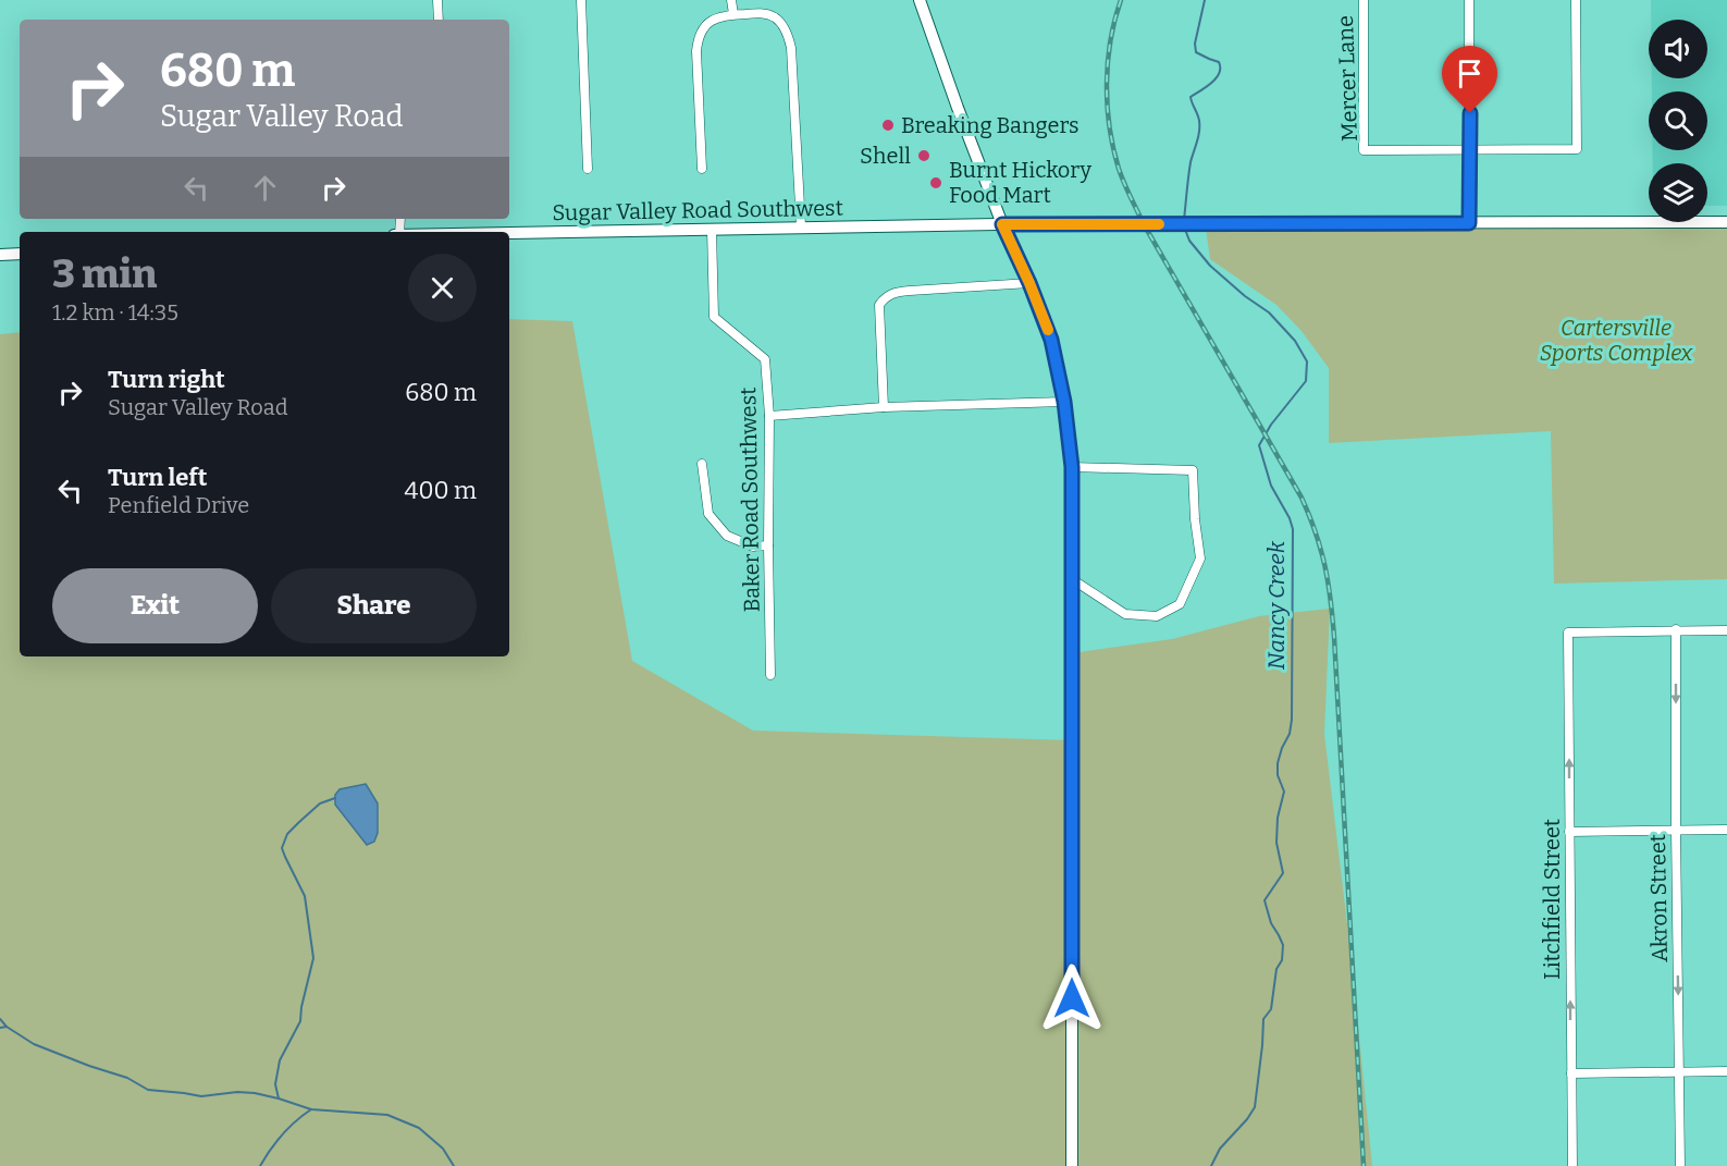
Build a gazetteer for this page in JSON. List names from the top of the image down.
{
  "streets": {
    "street": [
      "Mercer Lane",
      "Sugar Valley Road Southwest",
      "Baker Road Southwest",
      "Akron Street",
      "Litchfield Street"
    ]
  },
  "crossings": [
    ["Sugar Valley Road Southwest", "Baker Road Southwest"],
    ["Akron Street", "Litchfield Street"]
  ],
  "one_way": ["Akron Street", "Litchfield Street"],
  "water": ["Nancy Creek"],
  "parks": ["Cartersville Sports Complex"],
  "places": ["Breaking Bangers", "Shell", "Burnt Hickory Food Mart"],
  "page": {
    "turn": ["680 m", "Sugar Valley Road"],
    "heading": ["3 min", "1.2 km · 14:35"],
    "list": [
      {
        "name": "Turn right",
        "note": "Sugar Valley Road",
        "value": "680 m"
      },
      {
        "name": "Turn left",
        "note": "Penfield Drive",
        "value": "400 m"
      }
    ],
    "buttons": ["Exit", "Share"]
  }
}
